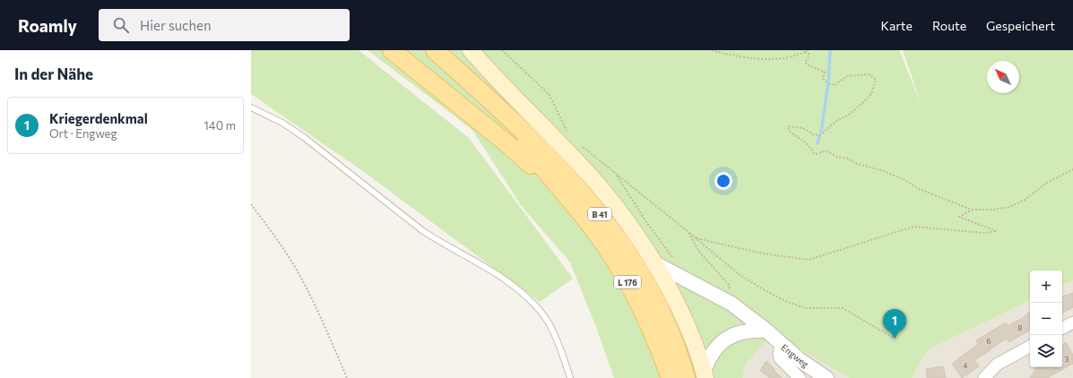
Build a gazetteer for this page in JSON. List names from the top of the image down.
{
  "streets": {
    "main road": ["B 41", "L 176"],
    "street": ["Engweg"]
  },
  "crossings": [
    ["B 41", "L 176"]
  ],
  "house_numbers": [
    "8",
    "6",
    "3",
    "4"
  ],
  "north": "top left",
  "page": {
    "header": "Roamly",
    "search": "Hier suchen",
    "nav": ["Karte", "Route", "Gespeichert"],
    "heading": "In der Nähe",
    "list": [
      {
        "mark": "1",
        "name": "Kriegerdenkmal",
        "note": "Ort · Engweg",
        "value": "140 m"
      }
    ],
    "map_buttons": ["+", "−"],
    "pins": "1"
  }
}
